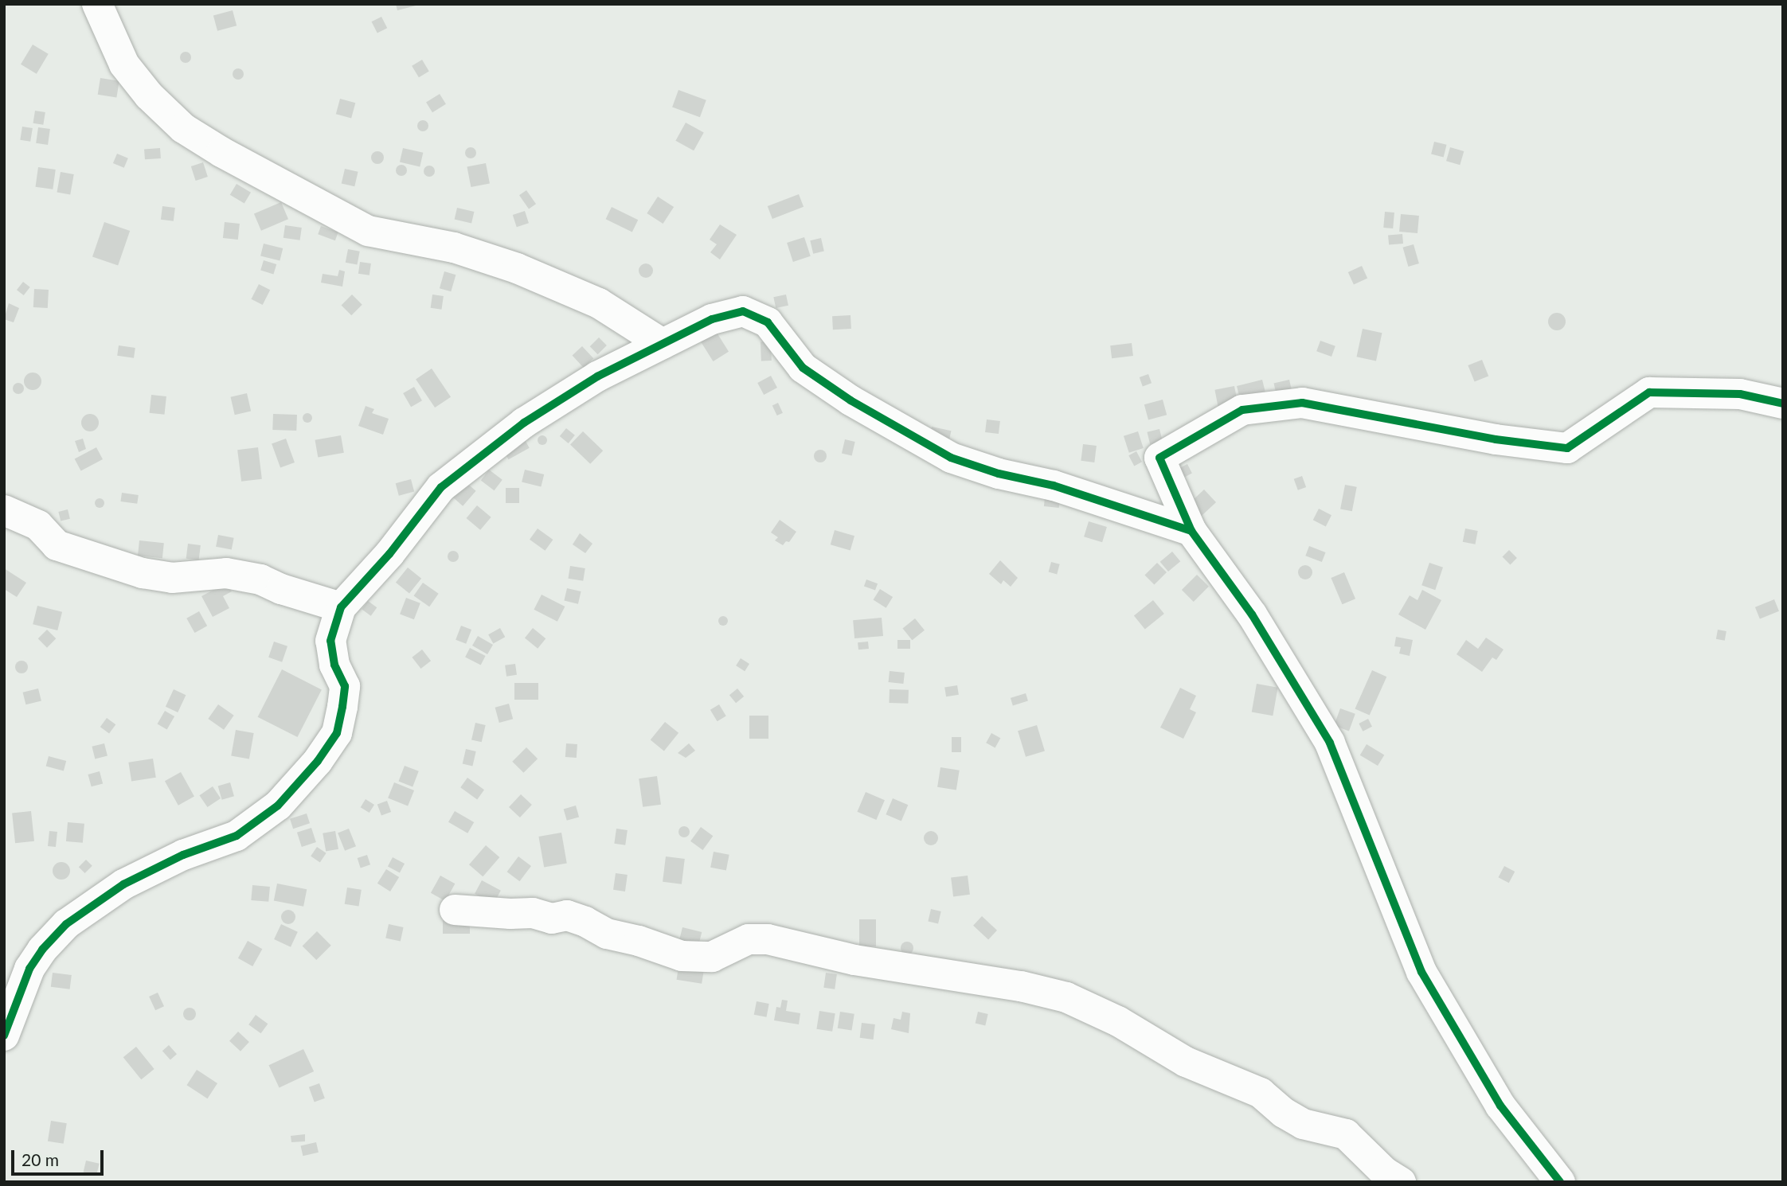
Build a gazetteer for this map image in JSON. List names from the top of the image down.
{
  "scale_bar": "20 m"
}
